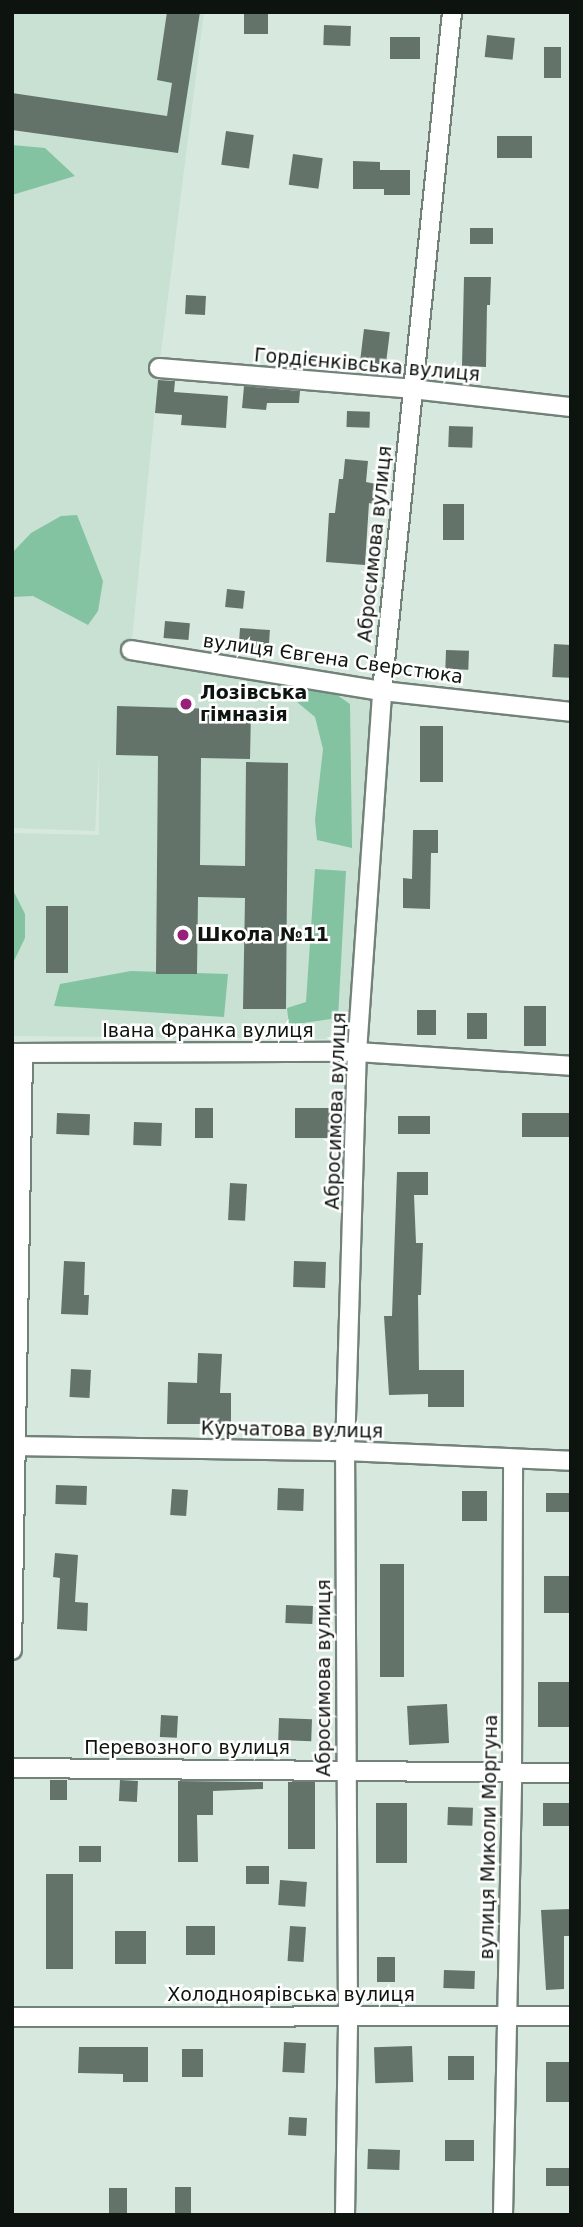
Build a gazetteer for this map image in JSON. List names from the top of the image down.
{
  "streets": {
    "street": [
      "Гордієнківська вулиця",
      "Абросимова вулиця",
      "вулиця Євгена Сверстюка",
      "Івана Франка вулиця",
      "Курчатова вулиця",
      "Перевозного вулиця",
      "вулиця Миколи Моргуна",
      "Холодноярівська вулиця"
    ]
  },
  "crossings": [
    ["Гордієнківська вулиця", "Абросимова вулиця"],
    ["Абросимова вулиця", "вулиця Євгена Сверстюка"],
    ["Абросимова вулиця", "Івана Франка вулиця"],
    ["Абросимова вулиця", "Курчатова вулиця"],
    ["Абросимова вулиця", "Перевозного вулиця"],
    ["Абросимова вулиця", "Холодноярівська вулиця"],
    ["Курчатова вулиця", "вулиця Миколи Моргуна"],
    ["Перевозного вулиця", "вулиця Миколи Моргуна"],
    ["вулиця Миколи Моргуна", "Холодноярівська вулиця"]
  ],
  "places": ["Лозівська гімназія", "Школа №11"]
}
